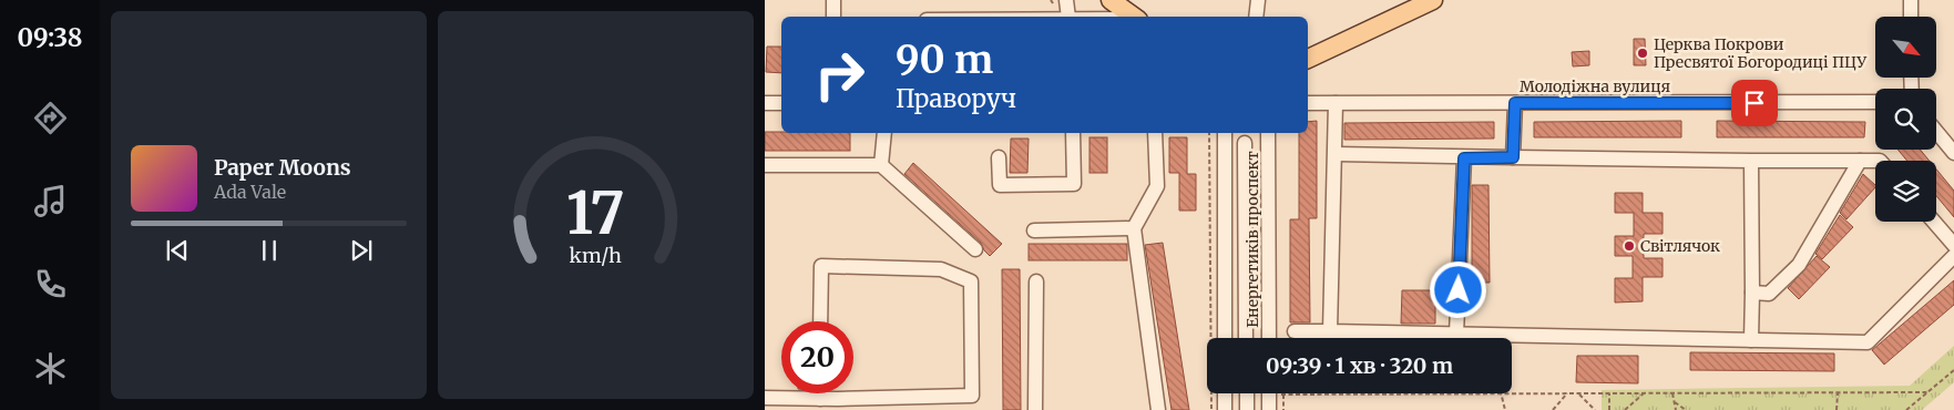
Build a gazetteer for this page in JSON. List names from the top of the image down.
{
  "streets": {
    "street": ["Молодіжна вулиця", "Енергетиків проспект"]
  },
  "places": ["Церква Покрови Пресвятої Богородиці ПЦУ", "Світлячок"],
  "north": "bottom right",
  "page": {
    "tabs": "09:38",
    "turn": ["90 m", "Праворуч"],
    "song": ["Paper Moons", "Ada Vale"],
    "limit": "20",
    "trip": "09:39 · 1 хв · 320 m",
    "gauge": ["17", "km/h"]
  }
}
